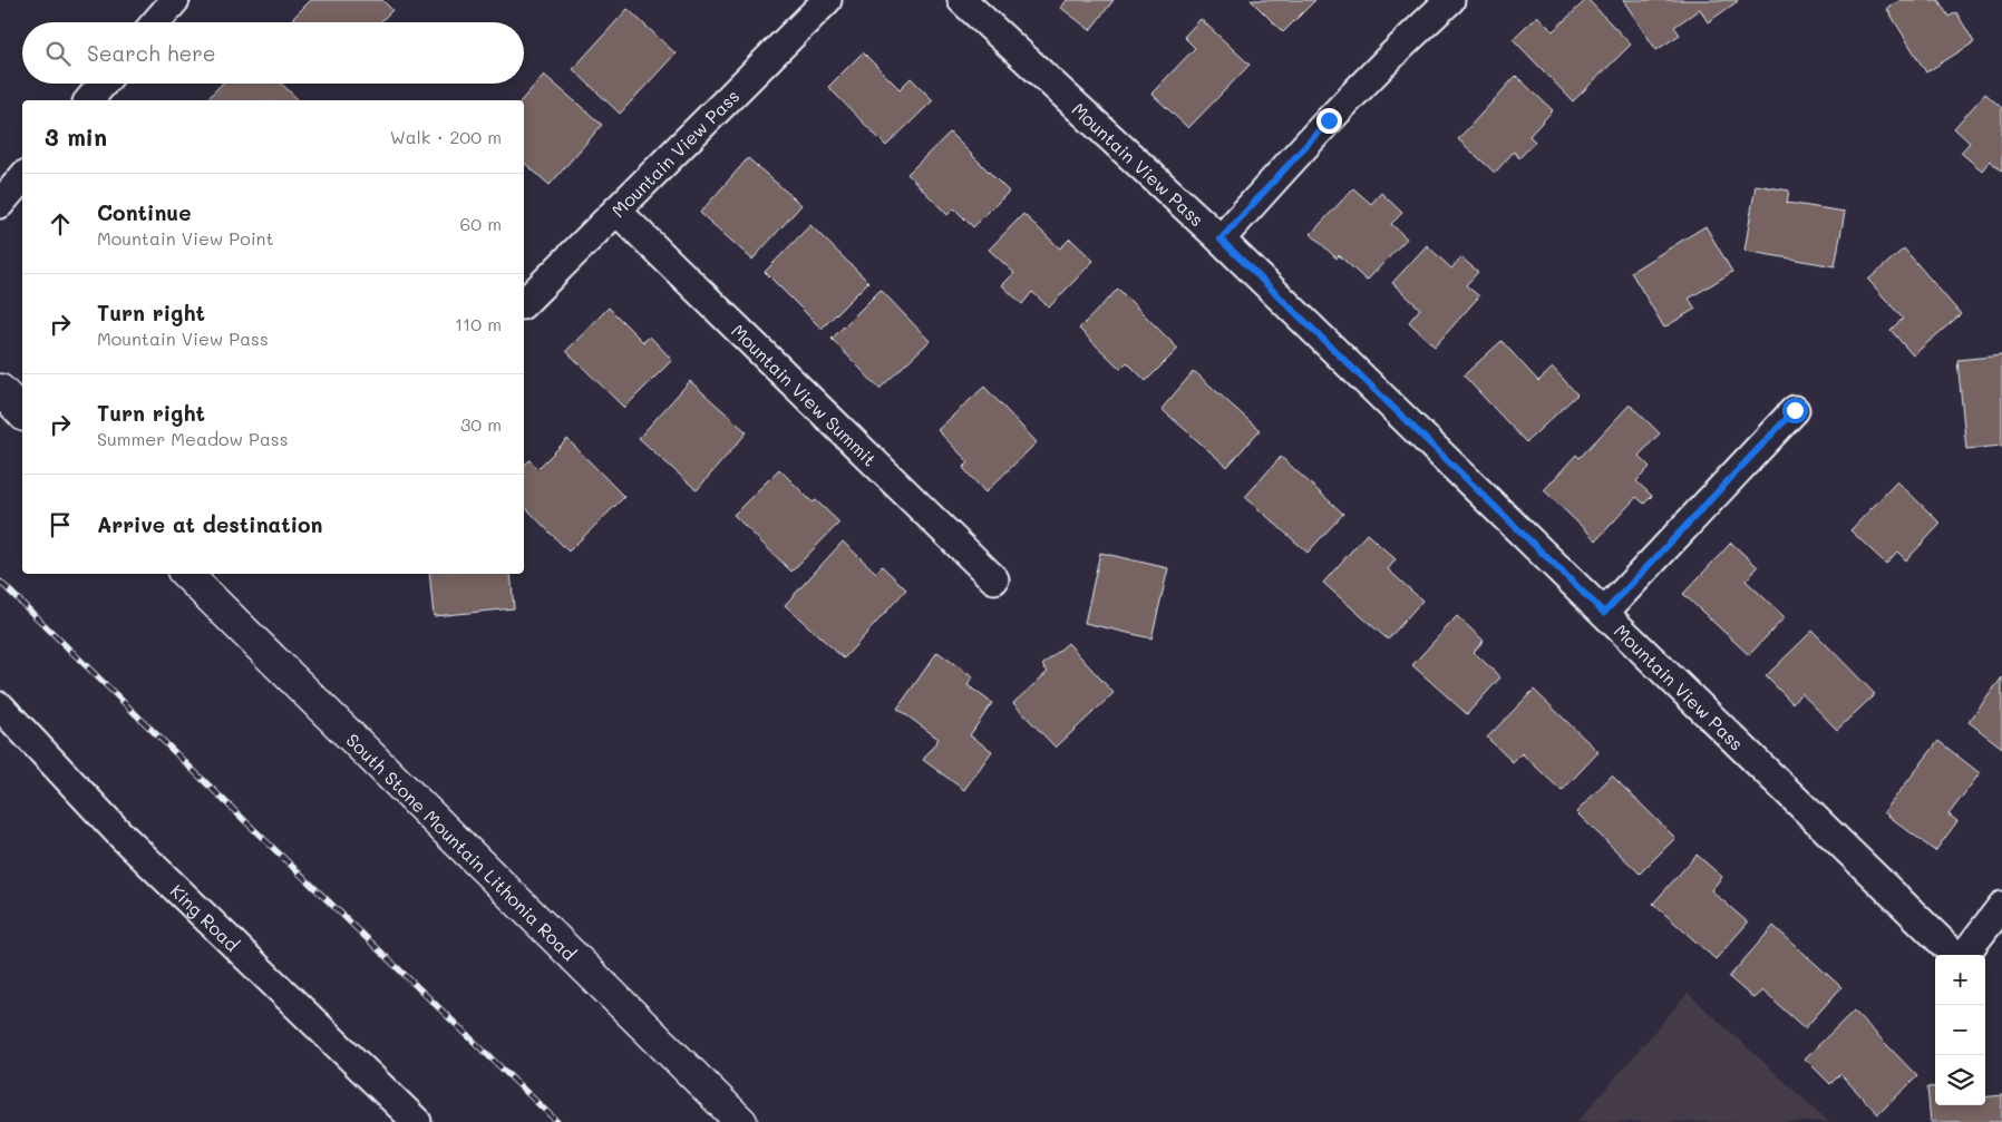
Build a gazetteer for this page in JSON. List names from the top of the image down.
{
  "streets": {
    "main road": ["South Stone Mountain Lithonia Road"],
    "street": ["Mountain View Pass", "Mountain View Summit", "King Road"]
  },
  "crossings": [
    ["Mountain View Pass", "Mountain View Summit"]
  ],
  "page": {
    "search": "Search here",
    "heading": ["3 min", "Walk · 200 m"],
    "list": [
      ["Continue", "Mountain View Point", "60 m"],
      ["Turn right", "Mountain View Pass", "110 m"],
      ["Turn right", "Summer Meadow Pass", "30 m"],
      "Arrive at destination"
    ],
    "map_buttons": ["+", "−"]
  }
}
